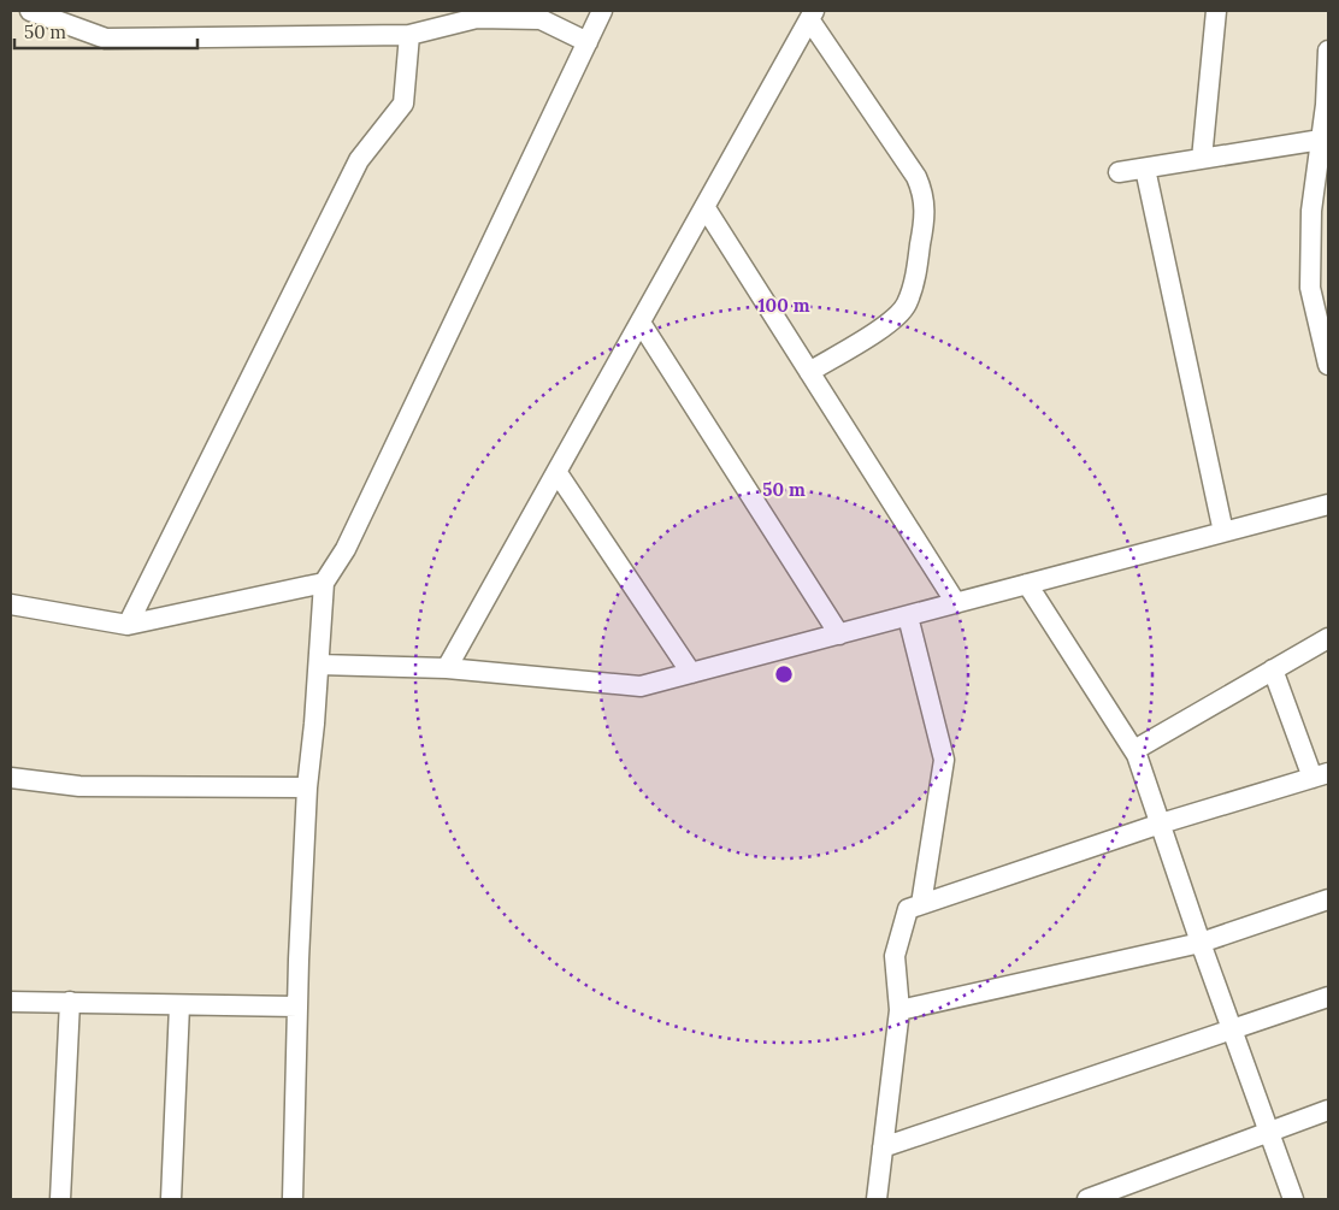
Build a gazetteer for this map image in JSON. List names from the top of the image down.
{
  "scale_bar": "50 m",
  "rings": ["100 m", "50 m"]
}
